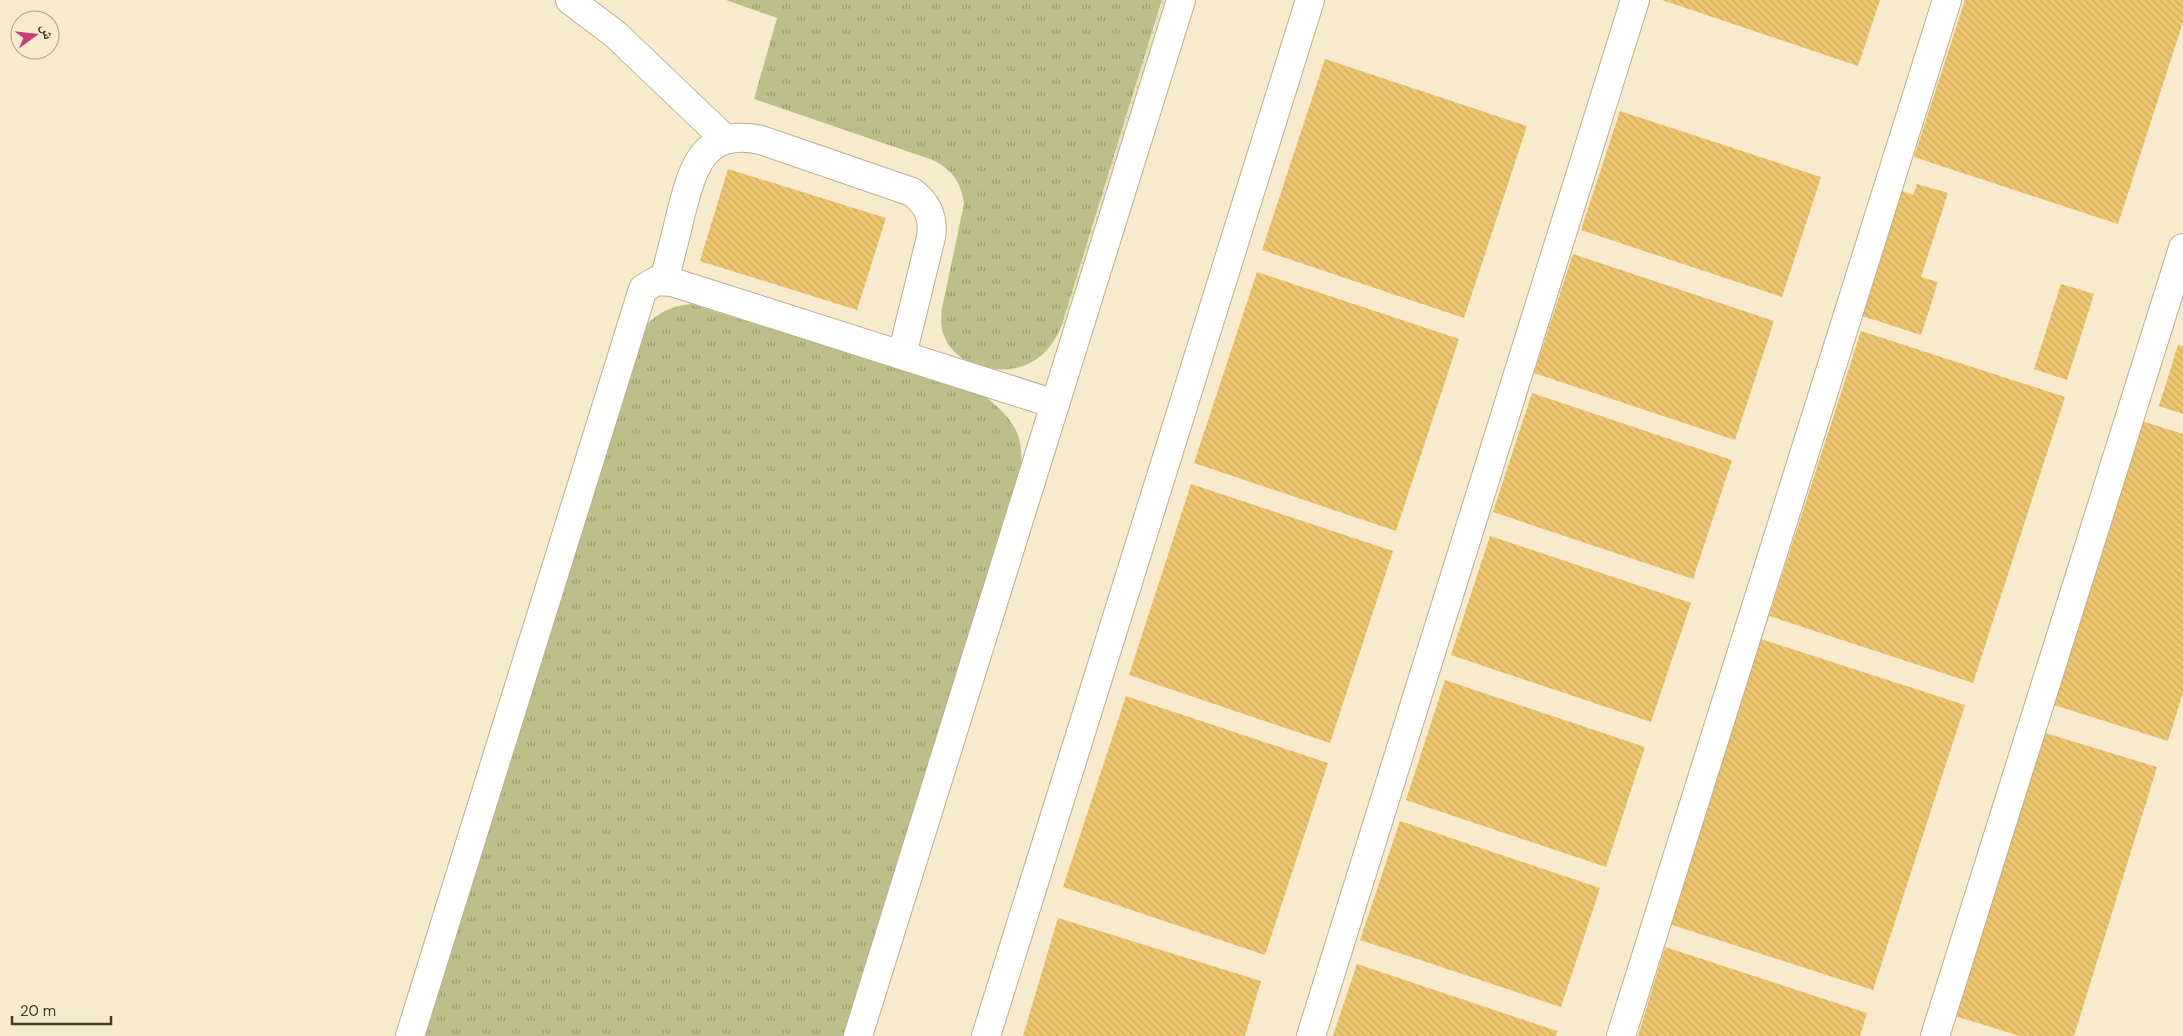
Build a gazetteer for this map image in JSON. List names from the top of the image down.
{
  "scale_bar": "20 m",
  "north": "right"
}
